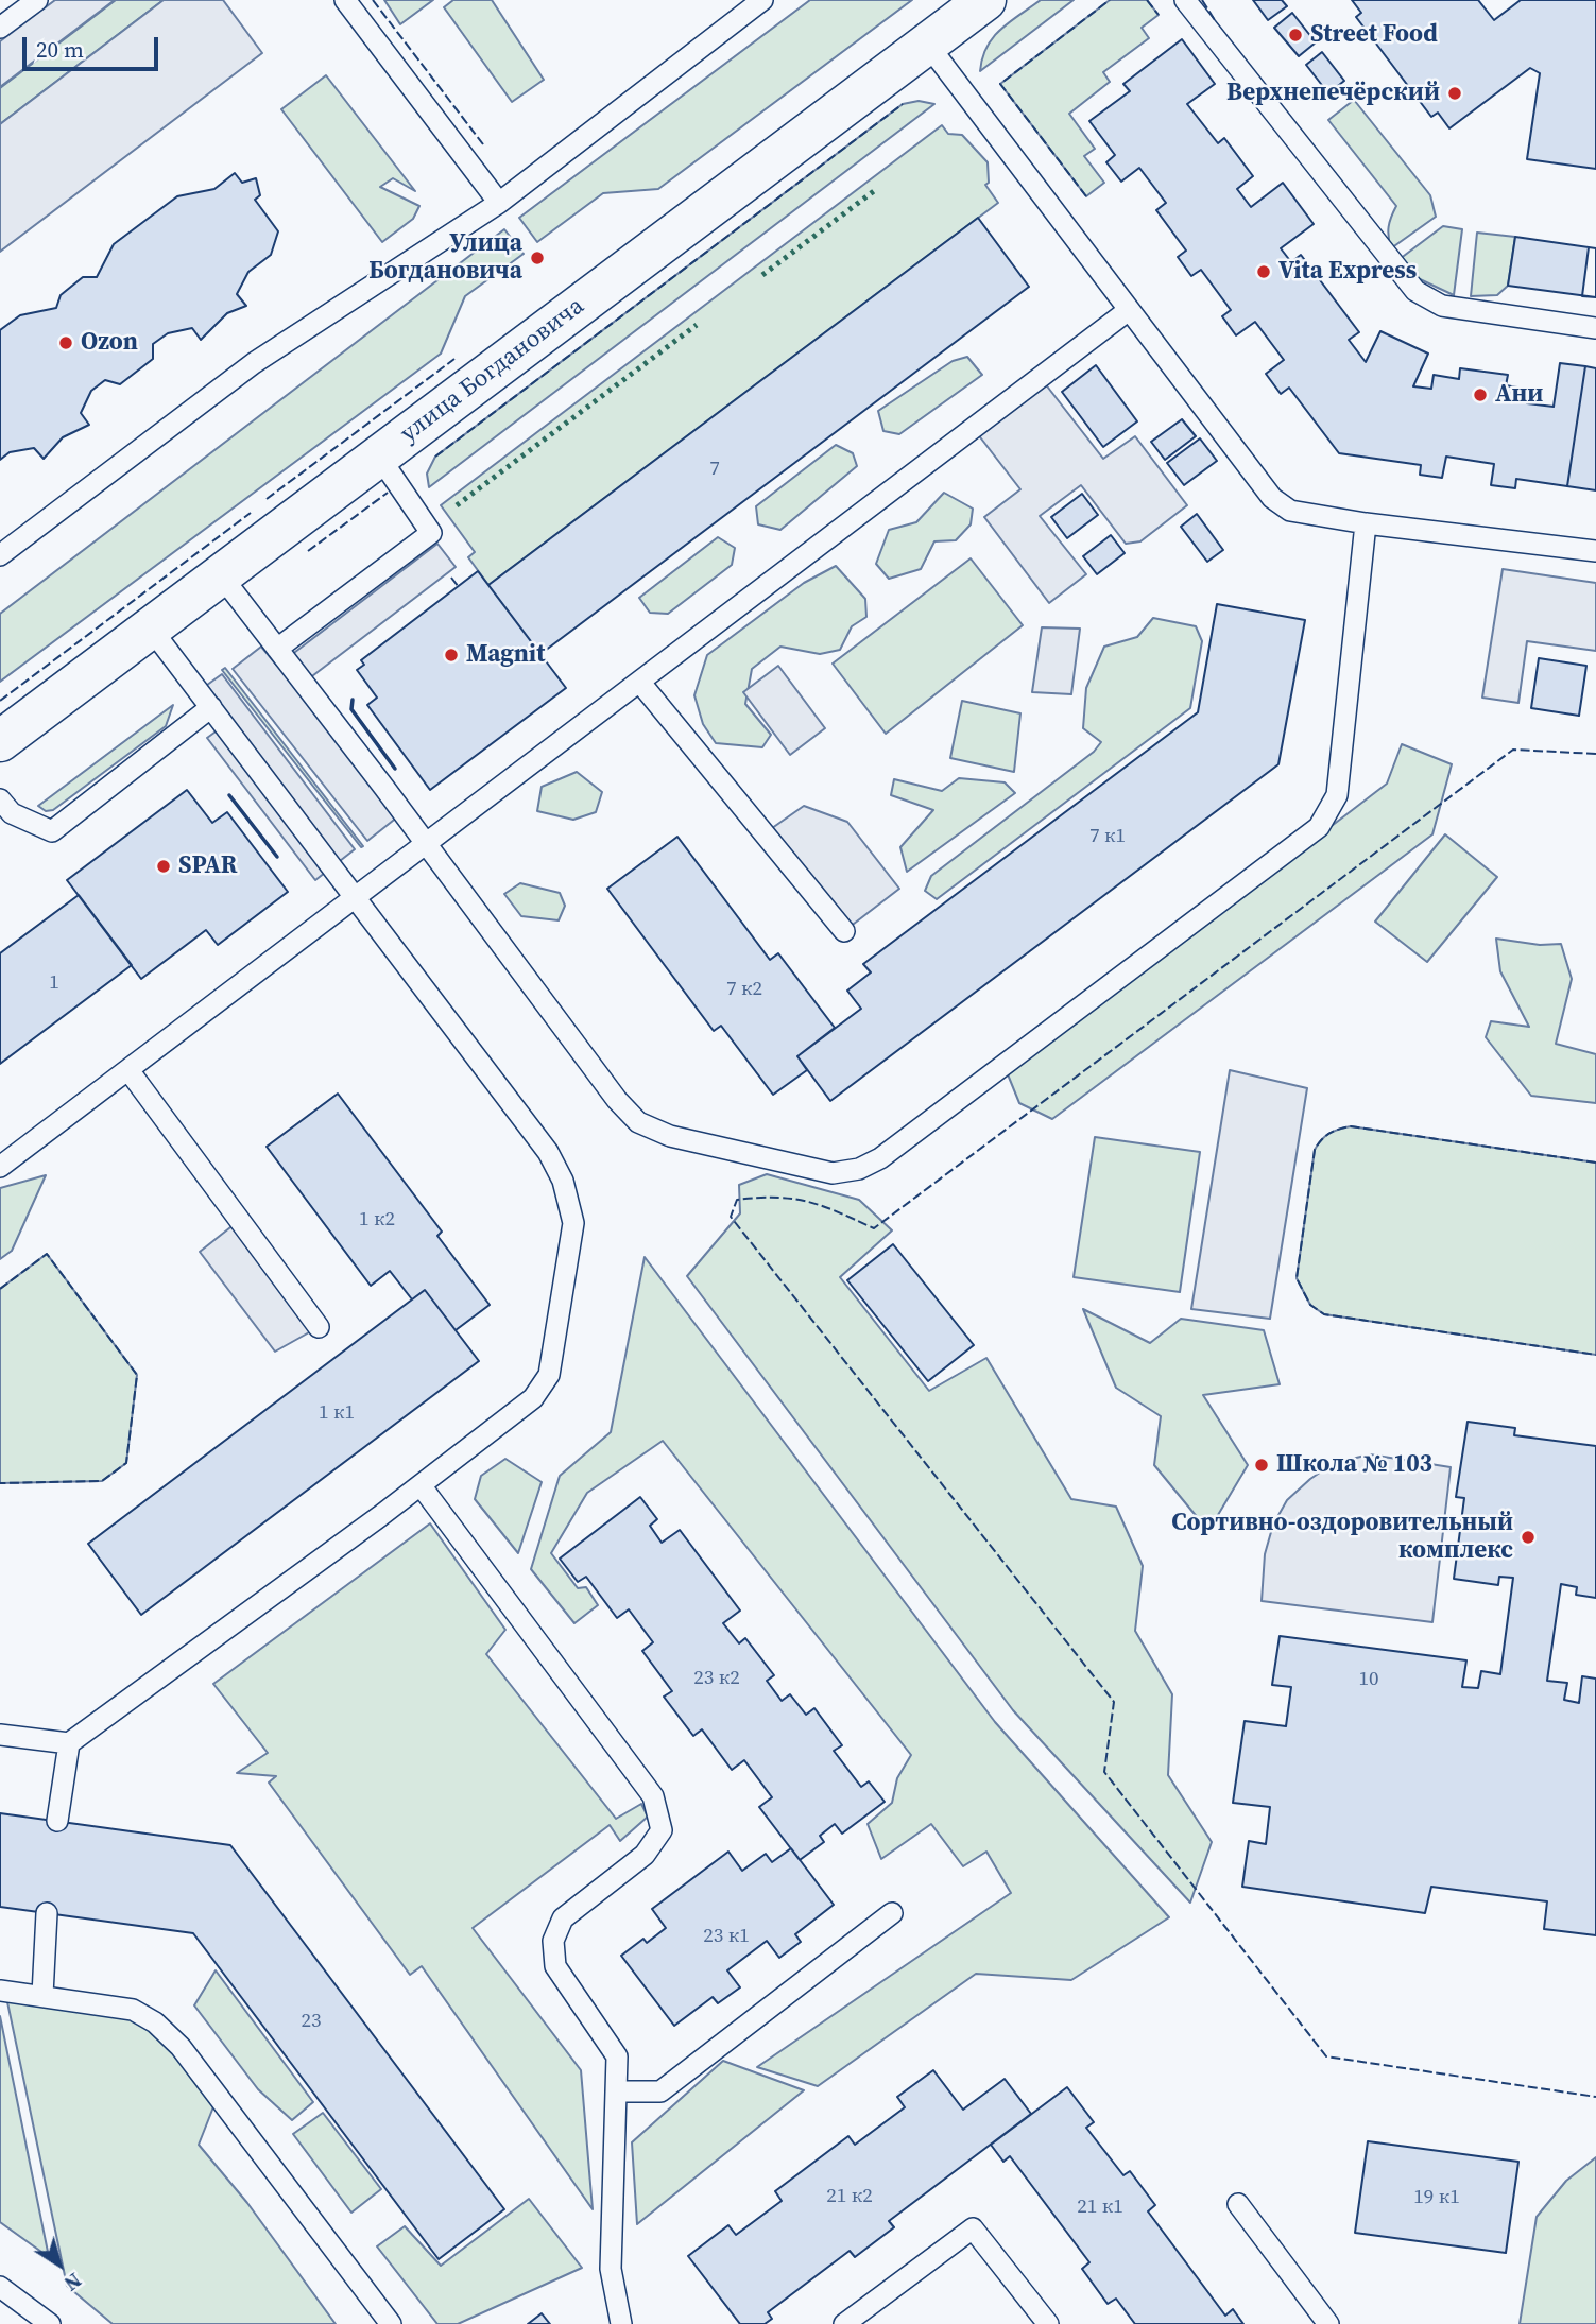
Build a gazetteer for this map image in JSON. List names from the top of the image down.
{
  "streets": {
    "street": ["улица Богдановича"]
  },
  "places": [
    "Street Food",
    "Верхнепечёрский",
    "Улица Богдановича",
    "Vita Express",
    "Ozon",
    "Ани",
    "Magnit",
    "SPAR",
    "Школа № 103",
    "Сортивно-оздоровительный комплекс"
  ],
  "house_numbers": [
    "7",
    "7 к1",
    "1",
    "7 к2",
    "1 к2",
    "1 к1",
    "23 к2",
    "10",
    "23 к1",
    "23",
    "21 к2",
    "19 к1",
    "21 к1"
  ],
  "scale_bar": "20 m",
  "north": "bottom right"
}
